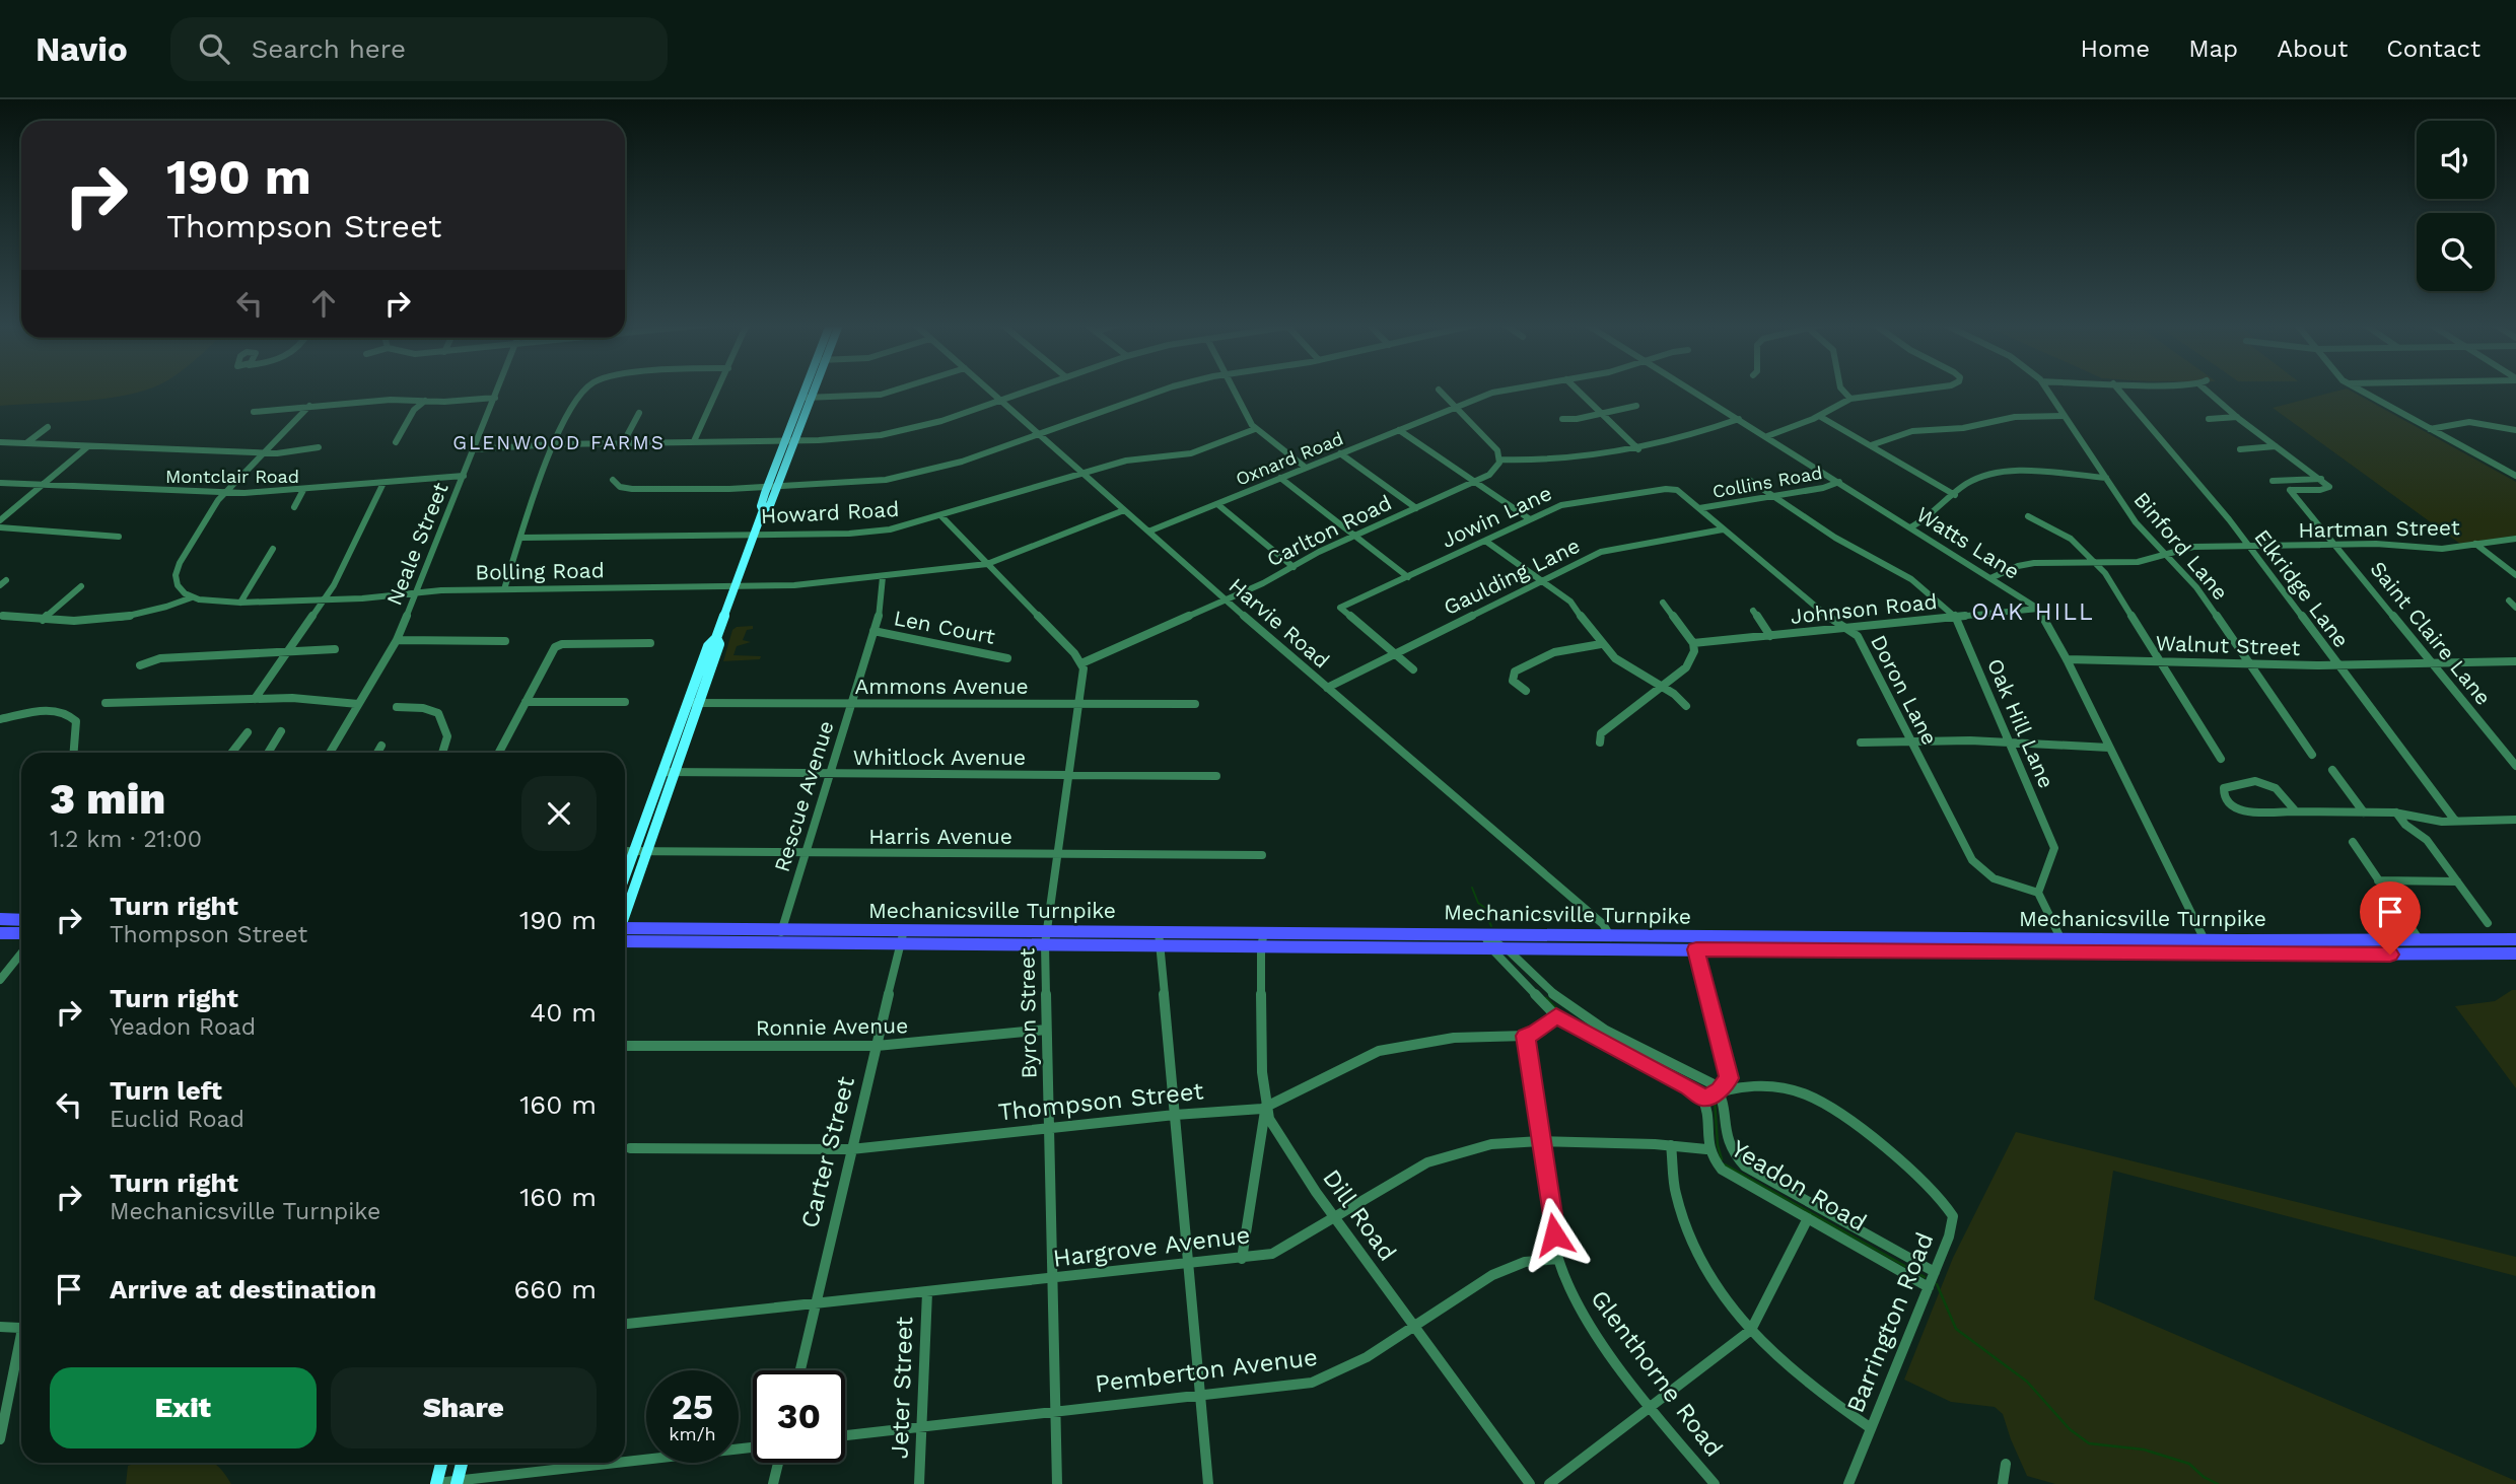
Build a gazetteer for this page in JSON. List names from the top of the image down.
{
  "streets": {
    "highway": ["Mechanicsville Turnpike"],
    "street": [
      "Oxnard Road",
      "Montclair Road",
      "Collins Road",
      "Howard Road",
      "Jowin Lane",
      "Hartman Street",
      "Carlton Road",
      "Watts Lane",
      "Neale Street",
      "Binford Lane",
      "Bolling Road",
      "Gaulding Lane",
      "Elkridge Lane",
      "Johnson Road",
      "Harvie Road",
      "Len Court",
      "Saint Claire Lane",
      "Walnut Street",
      "Ammons Avenue",
      "Doron Lane",
      "Oak Hill Lane",
      "Whitlock Avenue",
      "Rescue Avenue",
      "Harris Avenue",
      "Byron Street",
      "Ronnie Avenue",
      "Thompson Street",
      "Carter Street",
      "Yeadon Road",
      "Dill Road",
      "Hargrove Avenue",
      "Barrington Road",
      "Pemberton Avenue",
      "Glenthorne Road",
      "Jeter Street"
    ]
  },
  "crossings": [
    ["Oxnard Road", "Harvie Road"],
    ["Montclair Road", "Neale Street"],
    ["Collins Road", "Watts Lane"],
    ["Collins Road", "Doron Lane"],
    ["Collins Road", "Oak Hill Lane"],
    ["Howard Road", "Harvie Road"],
    ["Jowin Lane", "Gaulding Lane"],
    ["Jowin Lane", "Doron Lane"],
    ["Hartman Street", "Watts Lane"],
    ["Hartman Street", "Binford Lane"],
    ["Hartman Street", "Elkridge Lane"],
    ["Hartman Street", "Saint Claire Lane"],
    ["Carlton Road", "Harvie Road"],
    ["Carlton Road", "Byron Street"],
    ["Watts Lane", "Johnson Road"],
    ["Watts Lane", "Walnut Street"],
    ["Watts Lane", "Mechanicsville Turnpike"],
    ["Neale Street", "Bolling Road"],
    ["Binford Lane", "Walnut Street"],
    ["Bolling Road", "Harvie Road"],
    ["Bolling Road", "Rescue Avenue"],
    ["Gaulding Lane", "Harvie Road"],
    ["Gaulding Lane", "Doron Lane"],
    ["Elkridge Lane", "Walnut Street"],
    ["Johnson Road", "Doron Lane"],
    ["Johnson Road", "Oak Hill Lane"],
    ["Harvie Road", "Mechanicsville Turnpike"],
    ["Len Court", "Rescue Avenue"],
    ["Saint Claire Lane", "Walnut Street"],
    ["Ammons Avenue", "Rescue Avenue"],
    ["Ammons Avenue", "Byron Street"],
    ["Doron Lane", "Oak Hill Lane"],
    ["Whitlock Avenue", "Rescue Avenue"],
    ["Whitlock Avenue", "Byron Street"],
    ["Rescue Avenue", "Harris Avenue"],
    ["Rescue Avenue", "Mechanicsville Turnpike"],
    ["Harris Avenue", "Byron Street"],
    ["Mechanicsville Turnpike", "Byron Street"],
    ["Mechanicsville Turnpike", "Carter Street"],
    ["Mechanicsville Turnpike", "Yeadon Road"],
    ["Mechanicsville Turnpike", "Dill Road"],
    ["Byron Street", "Ronnie Avenue"],
    ["Byron Street", "Thompson Street"],
    ["Byron Street", "Hargrove Avenue"],
    ["Byron Street", "Pemberton Avenue"],
    ["Ronnie Avenue", "Carter Street"],
    ["Thompson Street", "Carter Street"],
    ["Thompson Street", "Dill Road"],
    ["Thompson Street", "Glenthorne Road"],
    ["Carter Street", "Hargrove Avenue"],
    ["Yeadon Road", "Hargrove Avenue"],
    ["Yeadon Road", "Barrington Road"],
    ["Dill Road", "Hargrove Avenue"],
    ["Dill Road", "Pemberton Avenue"],
    ["Hargrove Avenue", "Glenthorne Road"],
    ["Hargrove Avenue", "Jeter Street"],
    ["Pemberton Avenue", "Glenthorne Road"],
    ["Pemberton Avenue", "Jeter Street"]
  ],
  "districts": ["GLENWOOD FARMS", "OAK HILL"],
  "page": {
    "header": "Navio",
    "search": "Search here",
    "nav": [
      "Home",
      "Map",
      "About",
      "Contact"
    ],
    "turn": ["190 m", "Thompson Street"],
    "heading": ["3 min", "1.2 km · 21:00"],
    "list": [
      {
        "name": "Turn right",
        "note": "Thompson Street",
        "value": "190 m"
      },
      {
        "name": "Turn right",
        "note": "Yeadon Road",
        "value": "40 m"
      },
      {
        "name": "Turn left",
        "note": "Euclid Road",
        "value": "160 m"
      },
      {
        "name": "Turn right",
        "note": "Mechanicsville Turnpike",
        "value": "160 m"
      },
      {
        "name": "Arrive at destination",
        "value": "660 m"
      }
    ],
    "buttons": ["Exit", "Share"],
    "speed": "25 km/h",
    "limit": "30"
  }
}
